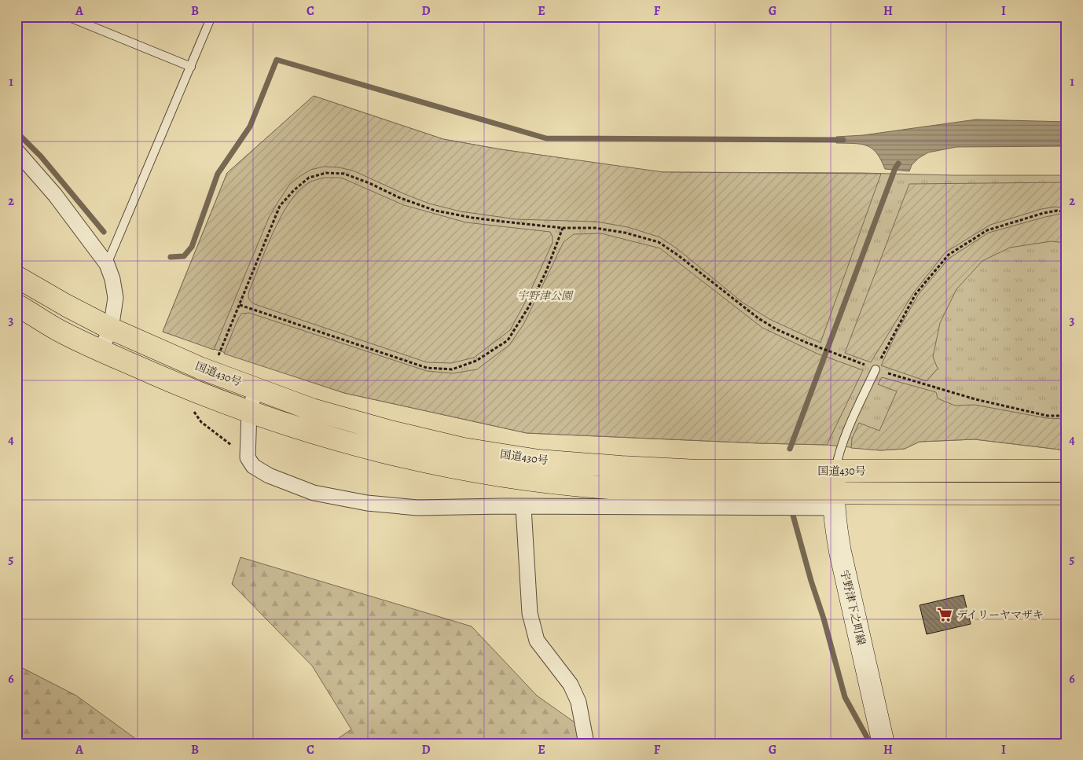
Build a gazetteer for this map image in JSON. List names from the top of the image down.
{
  "streets": {
    "highway": ["国道430号"],
    "main road": ["宇野津下之町線"]
  },
  "crossings": [
    ["国道430号", "宇野津下之町線"]
  ],
  "parks": ["宇野津公園"],
  "places": {
    "supermarket": ["デイリーヤマザキ"]
  },
  "grid": {
    "columns": [
      "A",
      "B",
      "C",
      "D",
      "E",
      "F",
      "G",
      "H",
      "I"
    ],
    "rows": [
      "1",
      "2",
      "3",
      "4",
      "5",
      "6"
    ]
  }
}
